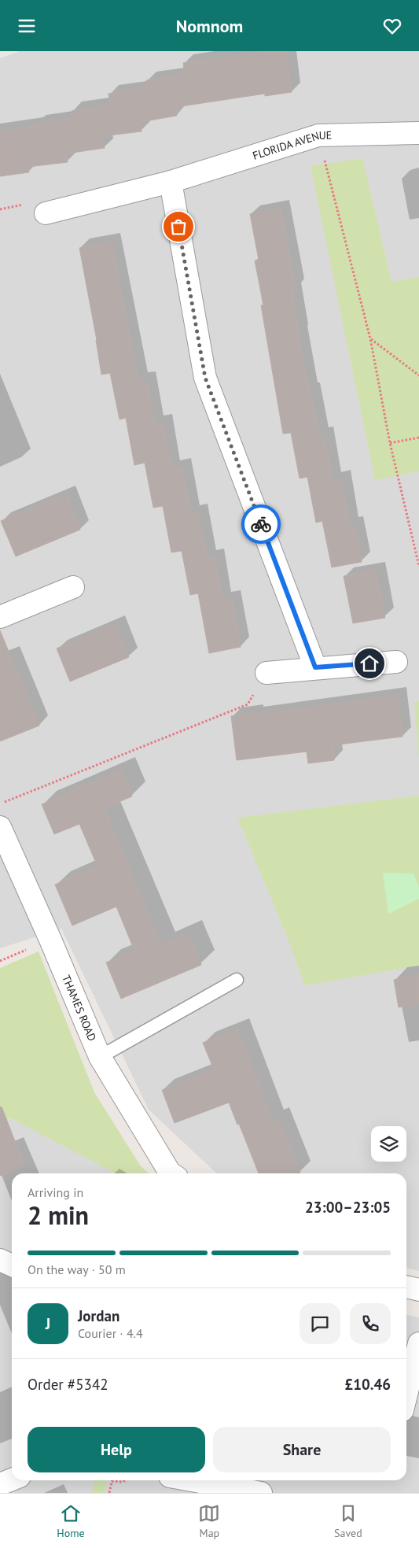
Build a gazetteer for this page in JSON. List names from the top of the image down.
{
  "streets": {
    "street": ["FLORIDA AVENUE", "THAMES ROAD"]
  },
  "page": {
    "header": "Nomnom",
    "heading": ["2 min", "Arriving in", "23:00–23:05"],
    "panel": [
      "Jordan",
      "Courier · 4.4",
      "Order #5342",
      "£10.46"
    ],
    "bar": "On the way · 50 m",
    "round": "J",
    "buttons": ["Help", "Share"],
    "tabs": ["Home", "Map", "Saved"]
  }
}
